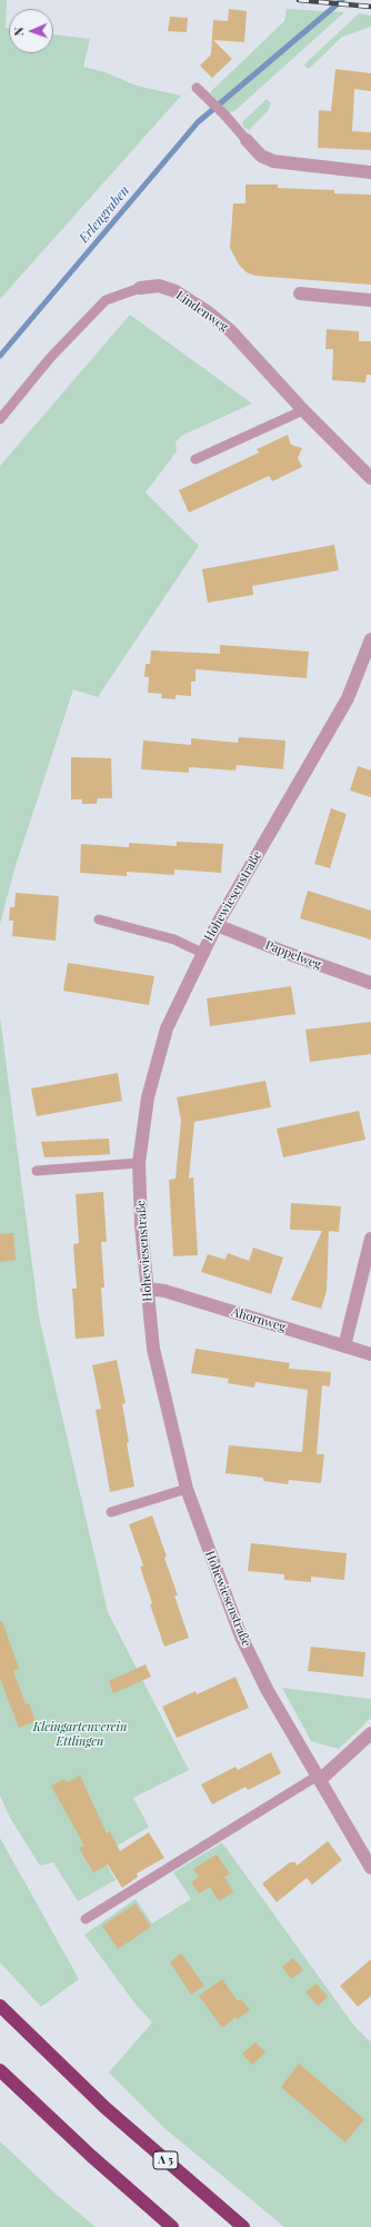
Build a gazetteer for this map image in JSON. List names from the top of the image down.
{
  "streets": {
    "highway": ["A 5"],
    "street": [
      "Lindenweg",
      "Hohewiesenstraße",
      "Pappelweg",
      "Ahornweg"
    ]
  },
  "crossings": [
    ["Hohewiesenstraße", "Pappelweg"],
    ["Hohewiesenstraße", "Ahornweg"]
  ],
  "water": ["Erlengraben"],
  "parks": ["Kleingartenverein Ettlingen"],
  "north": "left"
}
